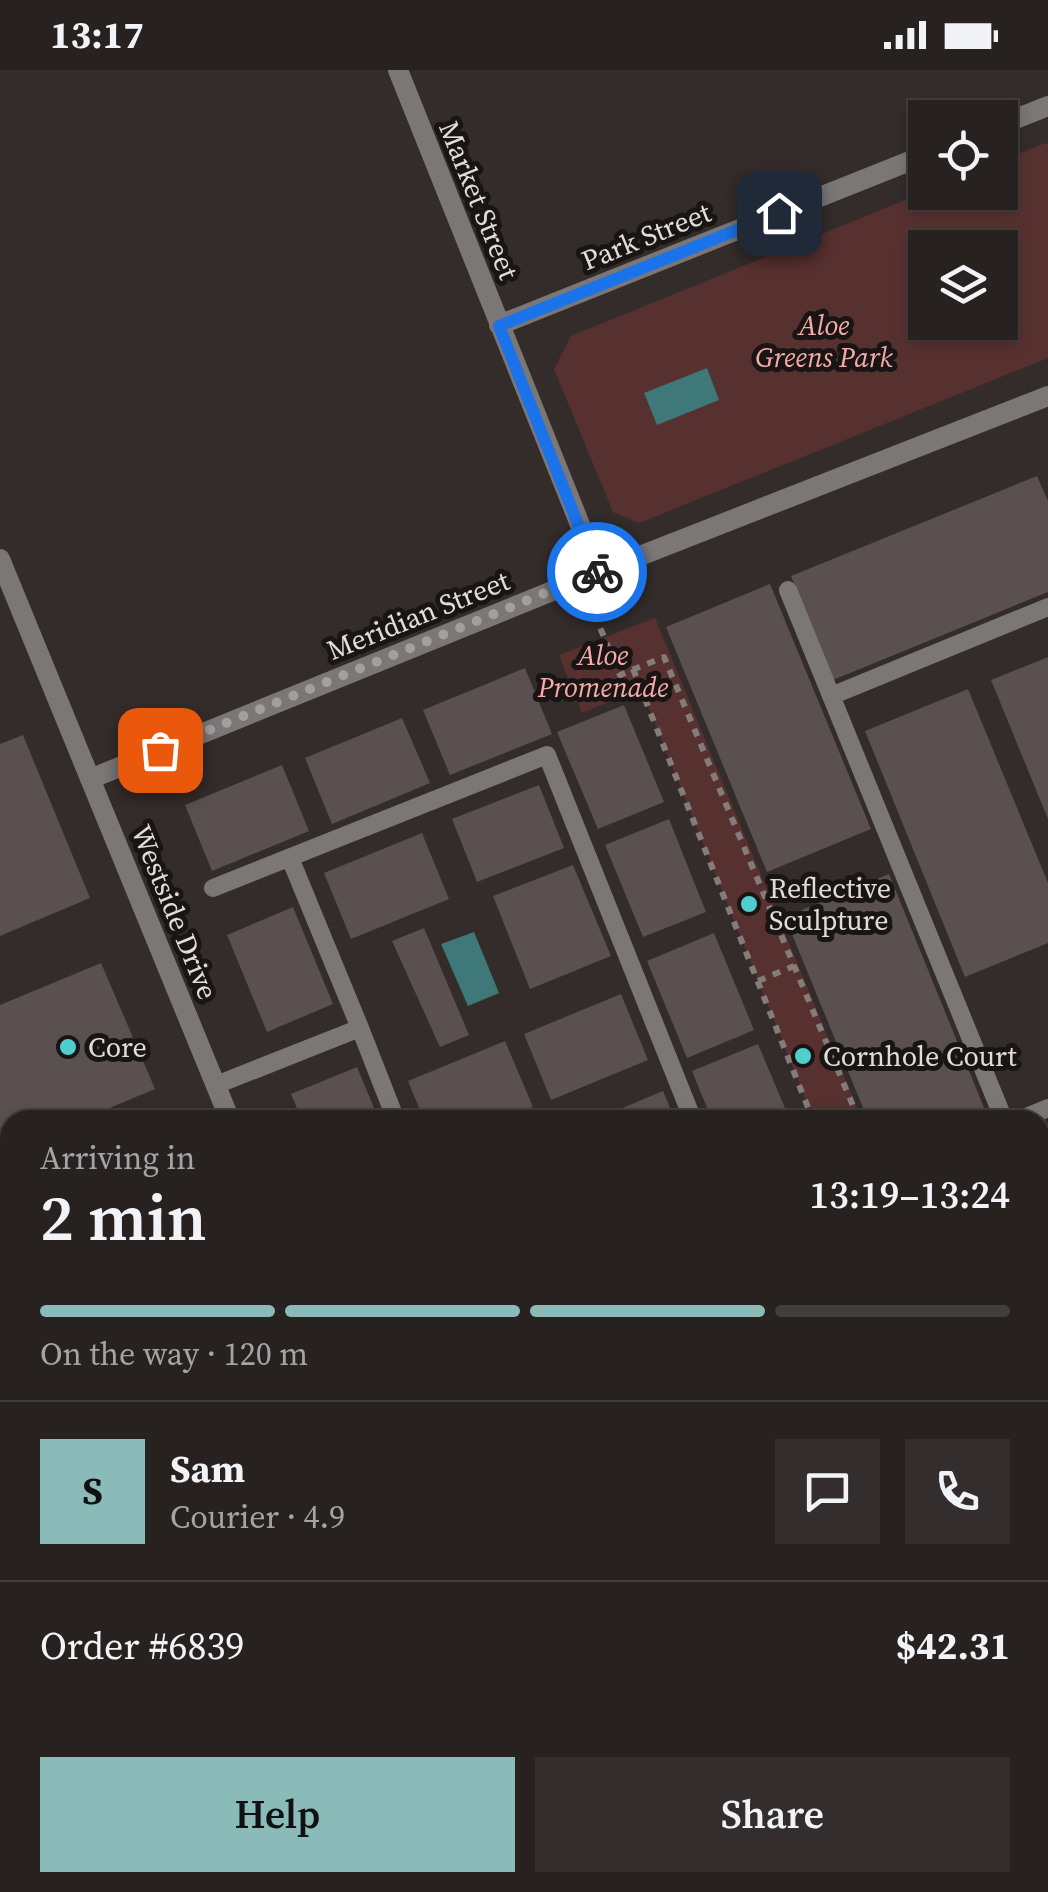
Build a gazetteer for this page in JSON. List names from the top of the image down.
{
  "streets": {
    "street": [
      "Market Street",
      "Park Street",
      "Meridian Street",
      "Westside Drive"
    ]
  },
  "crossings": [
    ["Market Street", "Park Street"],
    ["Market Street", "Meridian Street"],
    ["Meridian Street", "Westside Drive"]
  ],
  "parks": ["Aloe Greens Park", "Aloe Promenade"],
  "places": ["Reflective Sculpture", "Core", "Cornhole Court"],
  "page": {
    "status": "13:17",
    "heading": ["2 min", "Arriving in", "13:19–13:24"],
    "panel": [
      "Sam",
      "Courier · 4.9",
      "Order #6839",
      "$42.31"
    ],
    "bar": "On the way · 120 m",
    "round": "S",
    "buttons": ["Help", "Share"]
  }
}
